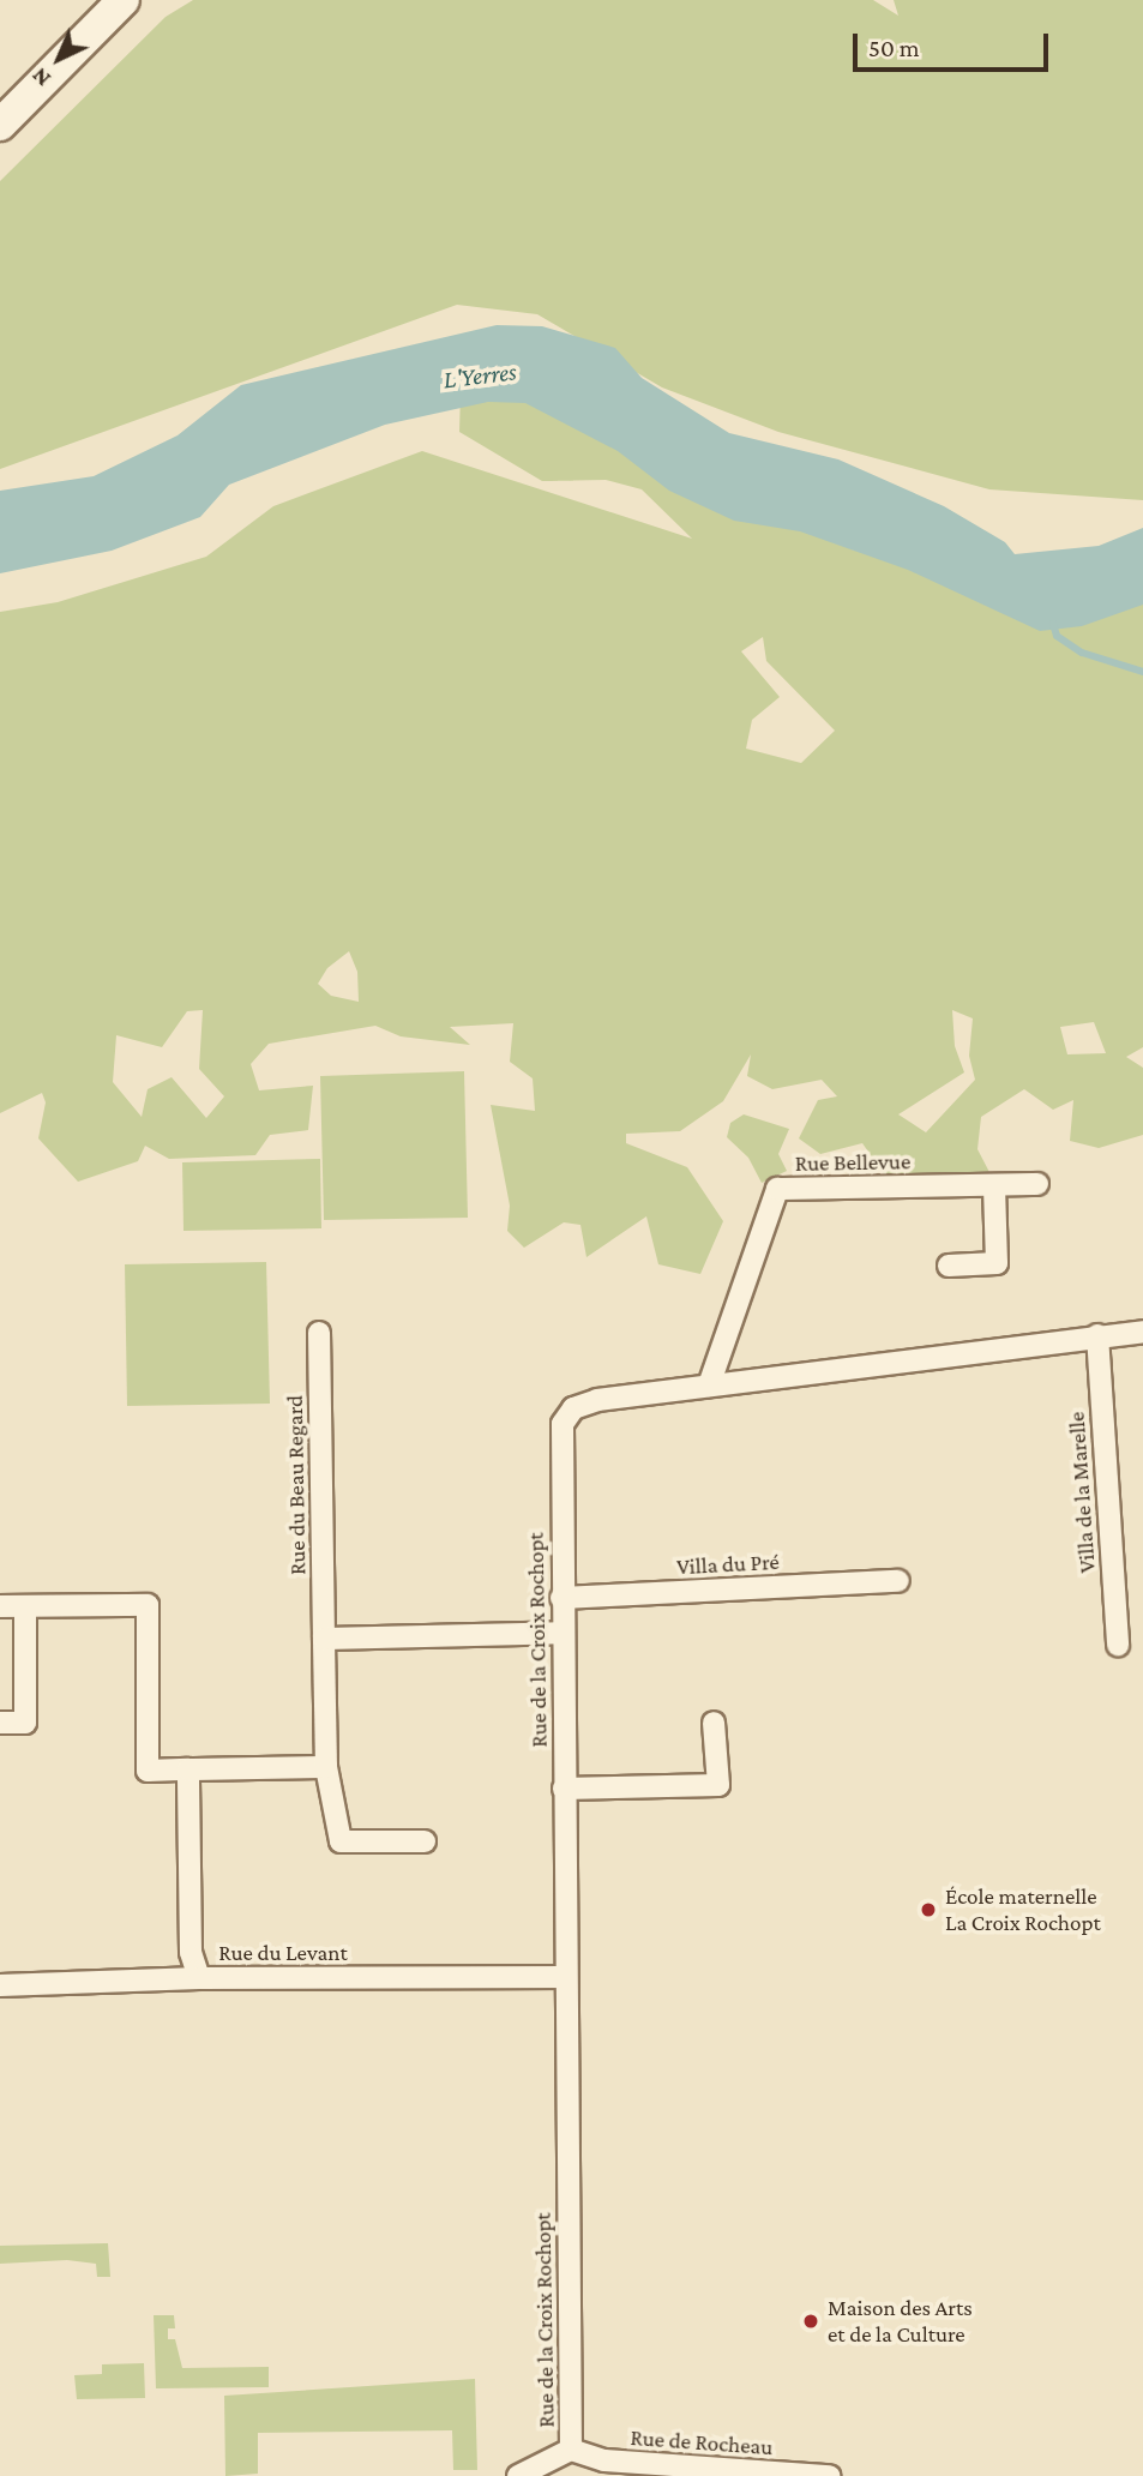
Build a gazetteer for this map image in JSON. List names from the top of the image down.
{
  "streets": {
    "street": [
      "Rue Bellevue",
      "Rue du Beau Regard",
      "Villa de la Marelle",
      "Villa du Pré",
      "Rue de la Croix Rochopt",
      "Rue du Levant",
      "Rue de Rocheau"
    ]
  },
  "crossings": [
    ["Rue Bellevue", "Rue de la Croix Rochopt"],
    ["Villa de la Marelle", "Rue de la Croix Rochopt"],
    ["Villa du Pré", "Rue de la Croix Rochopt"],
    ["Rue de la Croix Rochopt", "Rue du Levant"],
    ["Rue de la Croix Rochopt", "Rue de Rocheau"]
  ],
  "water": ["L'Yerres"],
  "places": ["École maternelle La Croix Rochopt", "Maison des Arts et de la Culture"],
  "scale_bar": "50 m",
  "north": "bottom left"
}
